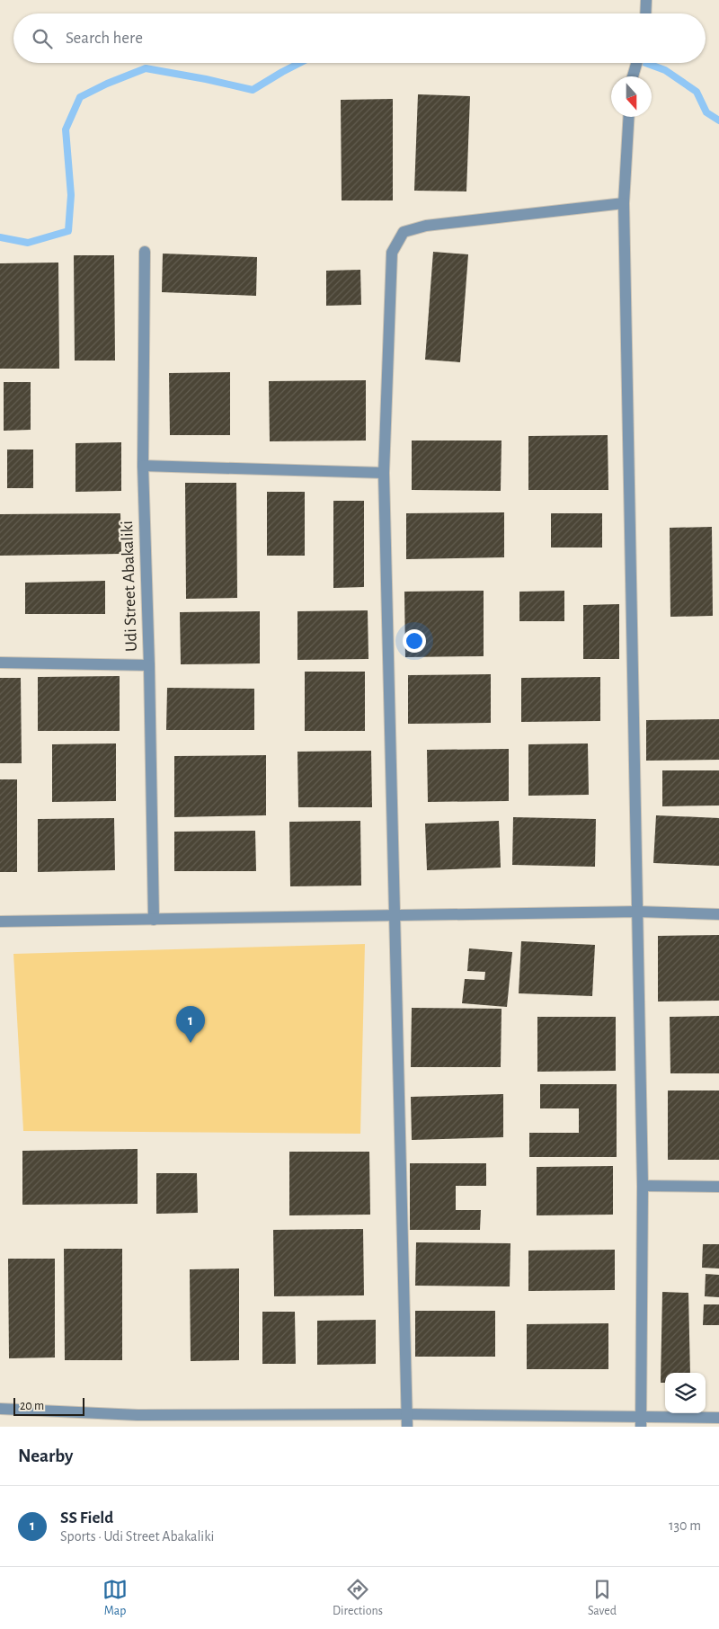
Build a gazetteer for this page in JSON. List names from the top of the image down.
{
  "streets": {
    "street": ["Udi Street Abakaliki"]
  },
  "scale_bar": "20 m",
  "north": "bottom",
  "page": {
    "search": "Search here",
    "pins": "1",
    "scale": "20 m",
    "heading": "Nearby",
    "list": [
      {
        "mark": "1",
        "name": "SS Field",
        "note": "Sports · Udi Street Abakaliki",
        "value": "130 m"
      }
    ],
    "nav": ["Map", "Directions", "Saved"]
  }
}
